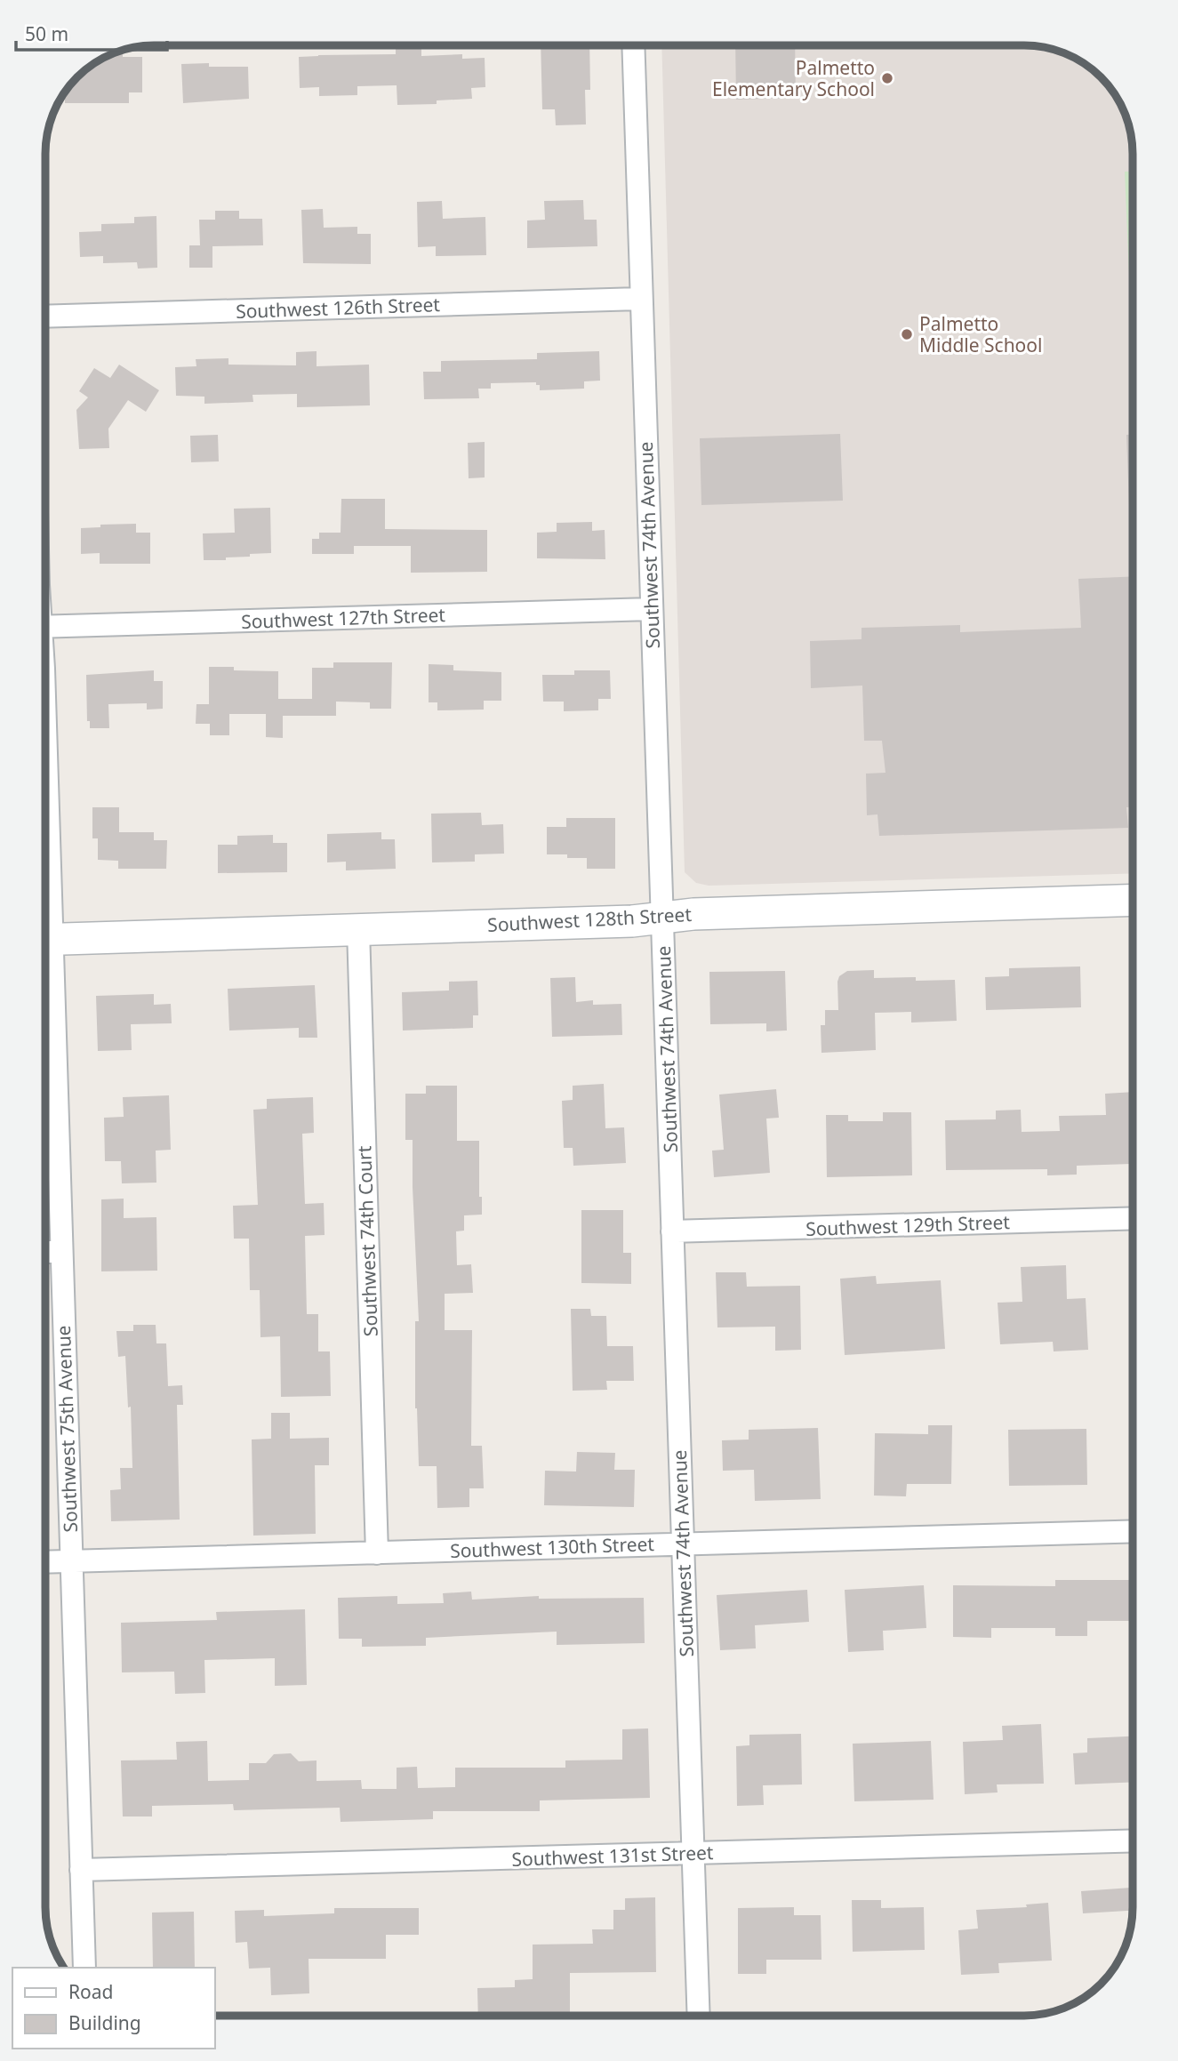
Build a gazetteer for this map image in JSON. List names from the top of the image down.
{
  "streets": {
    "street": [
      "Southwest 126th Street",
      "Southwest 74th Avenue",
      "Southwest 127th Street",
      "Southwest 128th Street",
      "Southwest 129th Street",
      "Southwest 74th Court",
      "Southwest 75th Avenue",
      "Southwest 130th Street",
      "Southwest 131st Street"
    ]
  },
  "crossings": [
    ["Southwest 126th Street", "Southwest 74th Avenue"],
    ["Southwest 74th Avenue", "Southwest 127th Street"],
    ["Southwest 74th Avenue", "Southwest 128th Street"],
    ["Southwest 74th Avenue", "Southwest 129th Street"],
    ["Southwest 74th Avenue", "Southwest 130th Street"],
    ["Southwest 74th Avenue", "Southwest 131st Street"],
    ["Southwest 128th Street", "Southwest 74th Court"],
    ["Southwest 74th Court", "Southwest 130th Street"],
    ["Southwest 75th Avenue", "Southwest 130th Street"],
    ["Southwest 75th Avenue", "Southwest 131st Street"]
  ],
  "places": ["Palmetto Elementary School", "Palmetto Middle School"],
  "legend": ["Road", "Building"],
  "scale_bar": "50 m"
}
